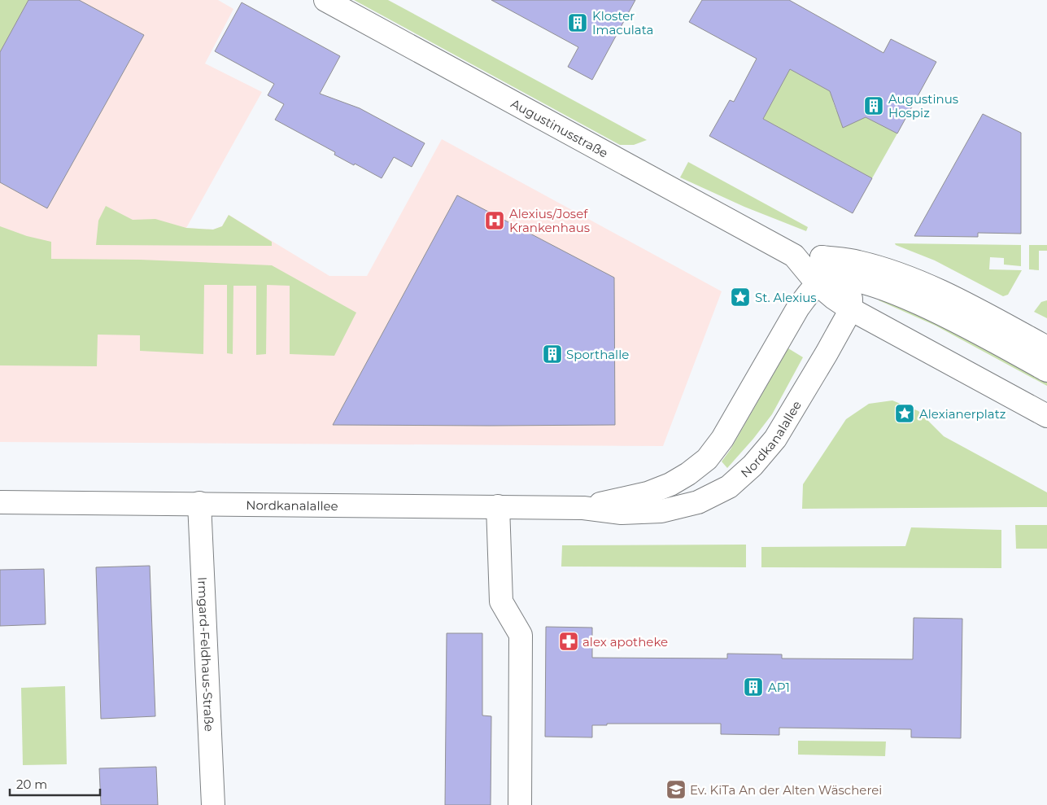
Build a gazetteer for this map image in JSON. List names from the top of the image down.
{
  "streets": {
    "main road": ["Augustinusstraße", "Nordkanalallee", "Irmgard-Feldhaus-Straße"]
  },
  "crossings": [
    ["Augustinusstraße", "Nordkanalallee"],
    ["Nordkanalallee", "Irmgard-Feldhaus-Straße"]
  ],
  "places": {
    "building": [
      "Kloster Imaculata",
      "Augustinus Hospiz",
      "Sporthalle",
      "AP1"
    ],
    "hospital": ["Alexius/Josef Krankenhaus"],
    "place": ["St. Alexius", "Alexianerplatz"],
    "pharmacy": ["alex apotheke"],
    "school or university": ["Ev. KiTa An der Alten Wäscherei"]
  },
  "scale_bar": "20 m"
}
